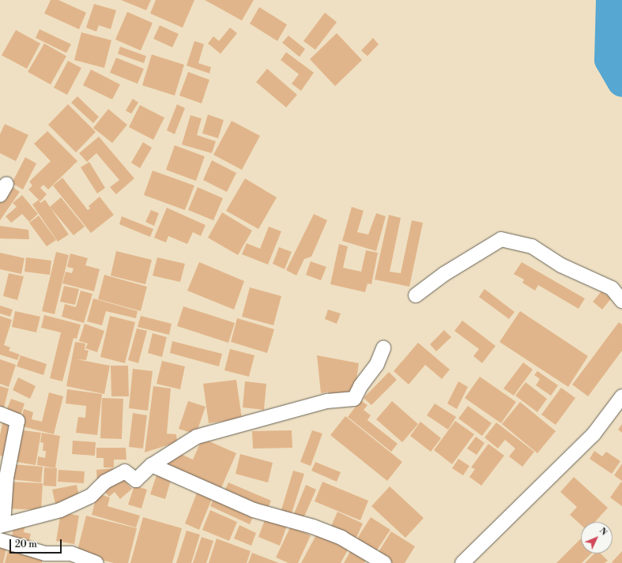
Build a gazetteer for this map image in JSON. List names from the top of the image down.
{
  "scale_bar": "20 m",
  "north": "top right"
}
